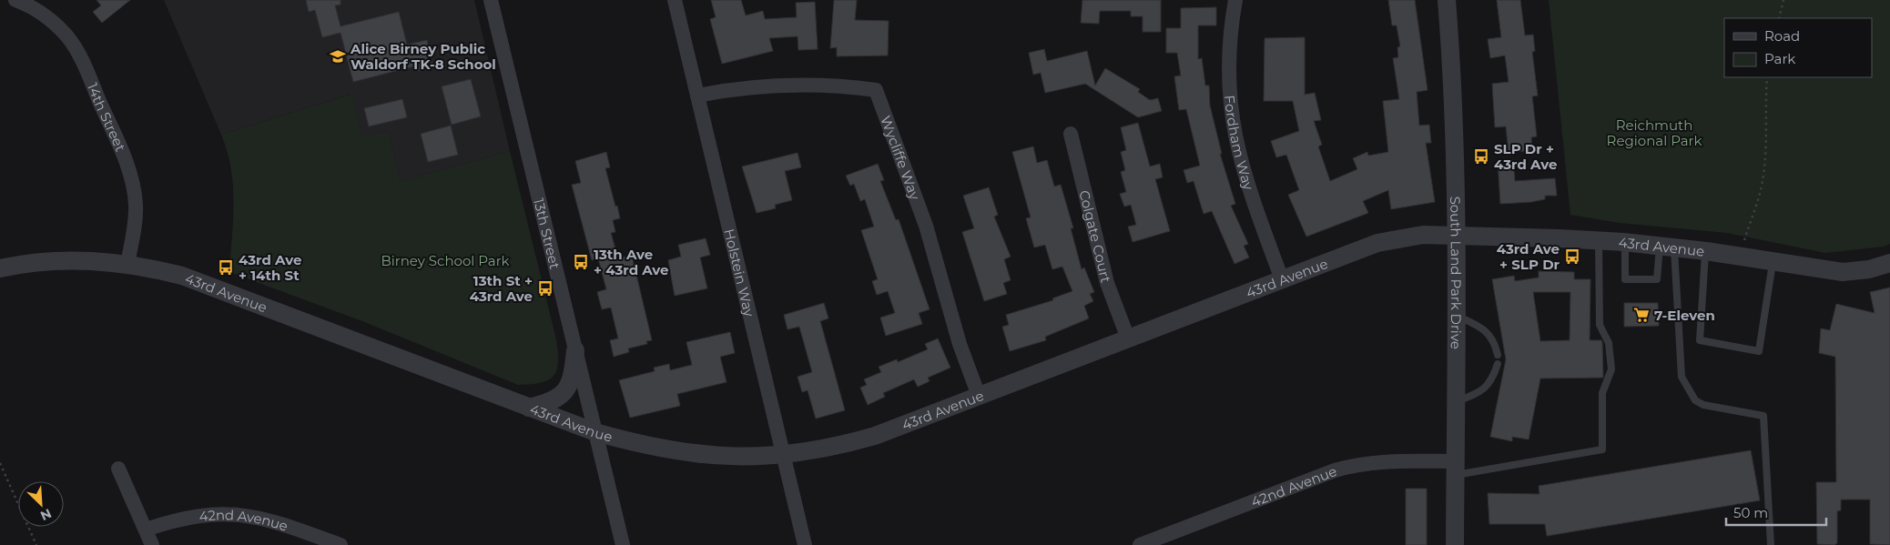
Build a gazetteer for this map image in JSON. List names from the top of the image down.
{
  "streets": {
    "street": [
      "14th Street",
      "Fordham Way",
      "Wycliffe Way",
      "13th Street",
      "Colgate Court",
      "43rd Avenue",
      "South Land Park Drive",
      "Holstein Way",
      "42nd Avenue"
    ]
  },
  "crossings": [
    ["14th Street", "43rd Avenue"],
    ["Fordham Way", "43rd Avenue"],
    ["Wycliffe Way", "43rd Avenue"],
    ["Wycliffe Way", "Holstein Way"],
    ["13th Street", "43rd Avenue"],
    ["Colgate Court", "43rd Avenue"],
    ["43rd Avenue", "South Land Park Drive"],
    ["43rd Avenue", "Holstein Way"],
    ["South Land Park Drive", "42nd Avenue"]
  ],
  "parks": ["Reichmuth Regional Park", "Birney School Park"],
  "places": {
    "school or university": ["Alice Birney Public Waldorf TK-8 School"],
    "bus stop": [
      "SLP Dr + 43rd Ave",
      "43rd Ave + SLP Dr",
      "13th Ave + 43rd Ave",
      "43rd Ave + 14th St",
      "13th St + 43rd Ave"
    ],
    "supermarket": ["7-Eleven"]
  },
  "legend": ["Road", "Park"],
  "scale_bar": "50 m",
  "north": "bottom right"
}
